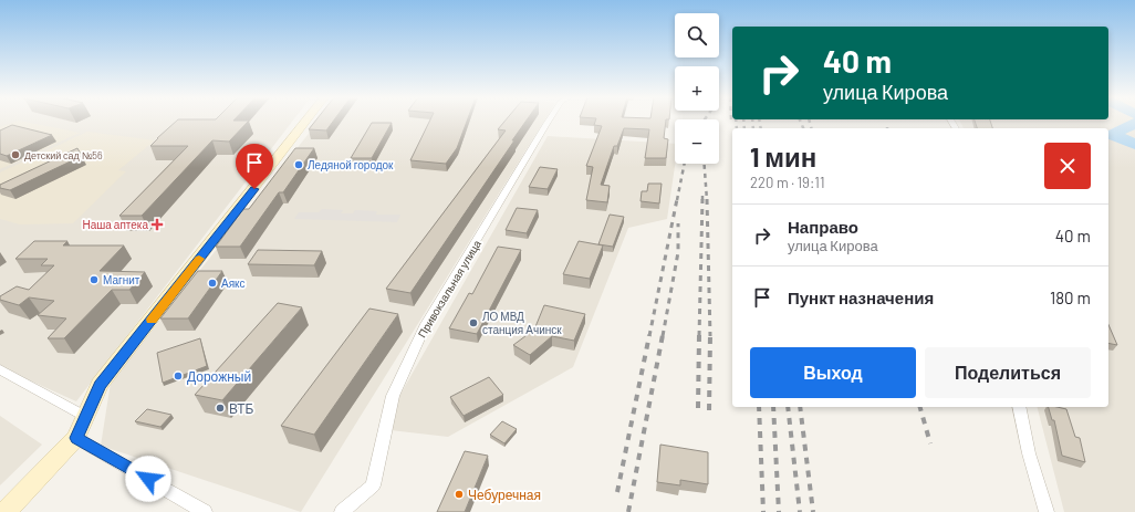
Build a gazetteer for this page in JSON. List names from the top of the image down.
{
  "streets": {
    "street": ["Привокзальная улица"]
  },
  "places": {
    "other": [
      "Детский сад №56",
      "Ледяной городок",
      "Магнит",
      "Аякс",
      "ЛО МВД станция Ачинск",
      "Дорожный",
      "ВТБ",
      "Чебуречная"
    ],
    "health": ["Наша аптека"]
  },
  "page": {
    "map_buttons": ["+", "−"],
    "turn": ["40 m", "улица Кирова"],
    "heading": ["1 мин", "220 m · 19:11"],
    "list": [
      {
        "name": "Направо",
        "note": "улица Кирова",
        "value": "40 m"
      },
      {
        "name": "Пункт назначения",
        "value": "180 m"
      }
    ],
    "buttons": ["Выход", "Поделиться"]
  }
}
